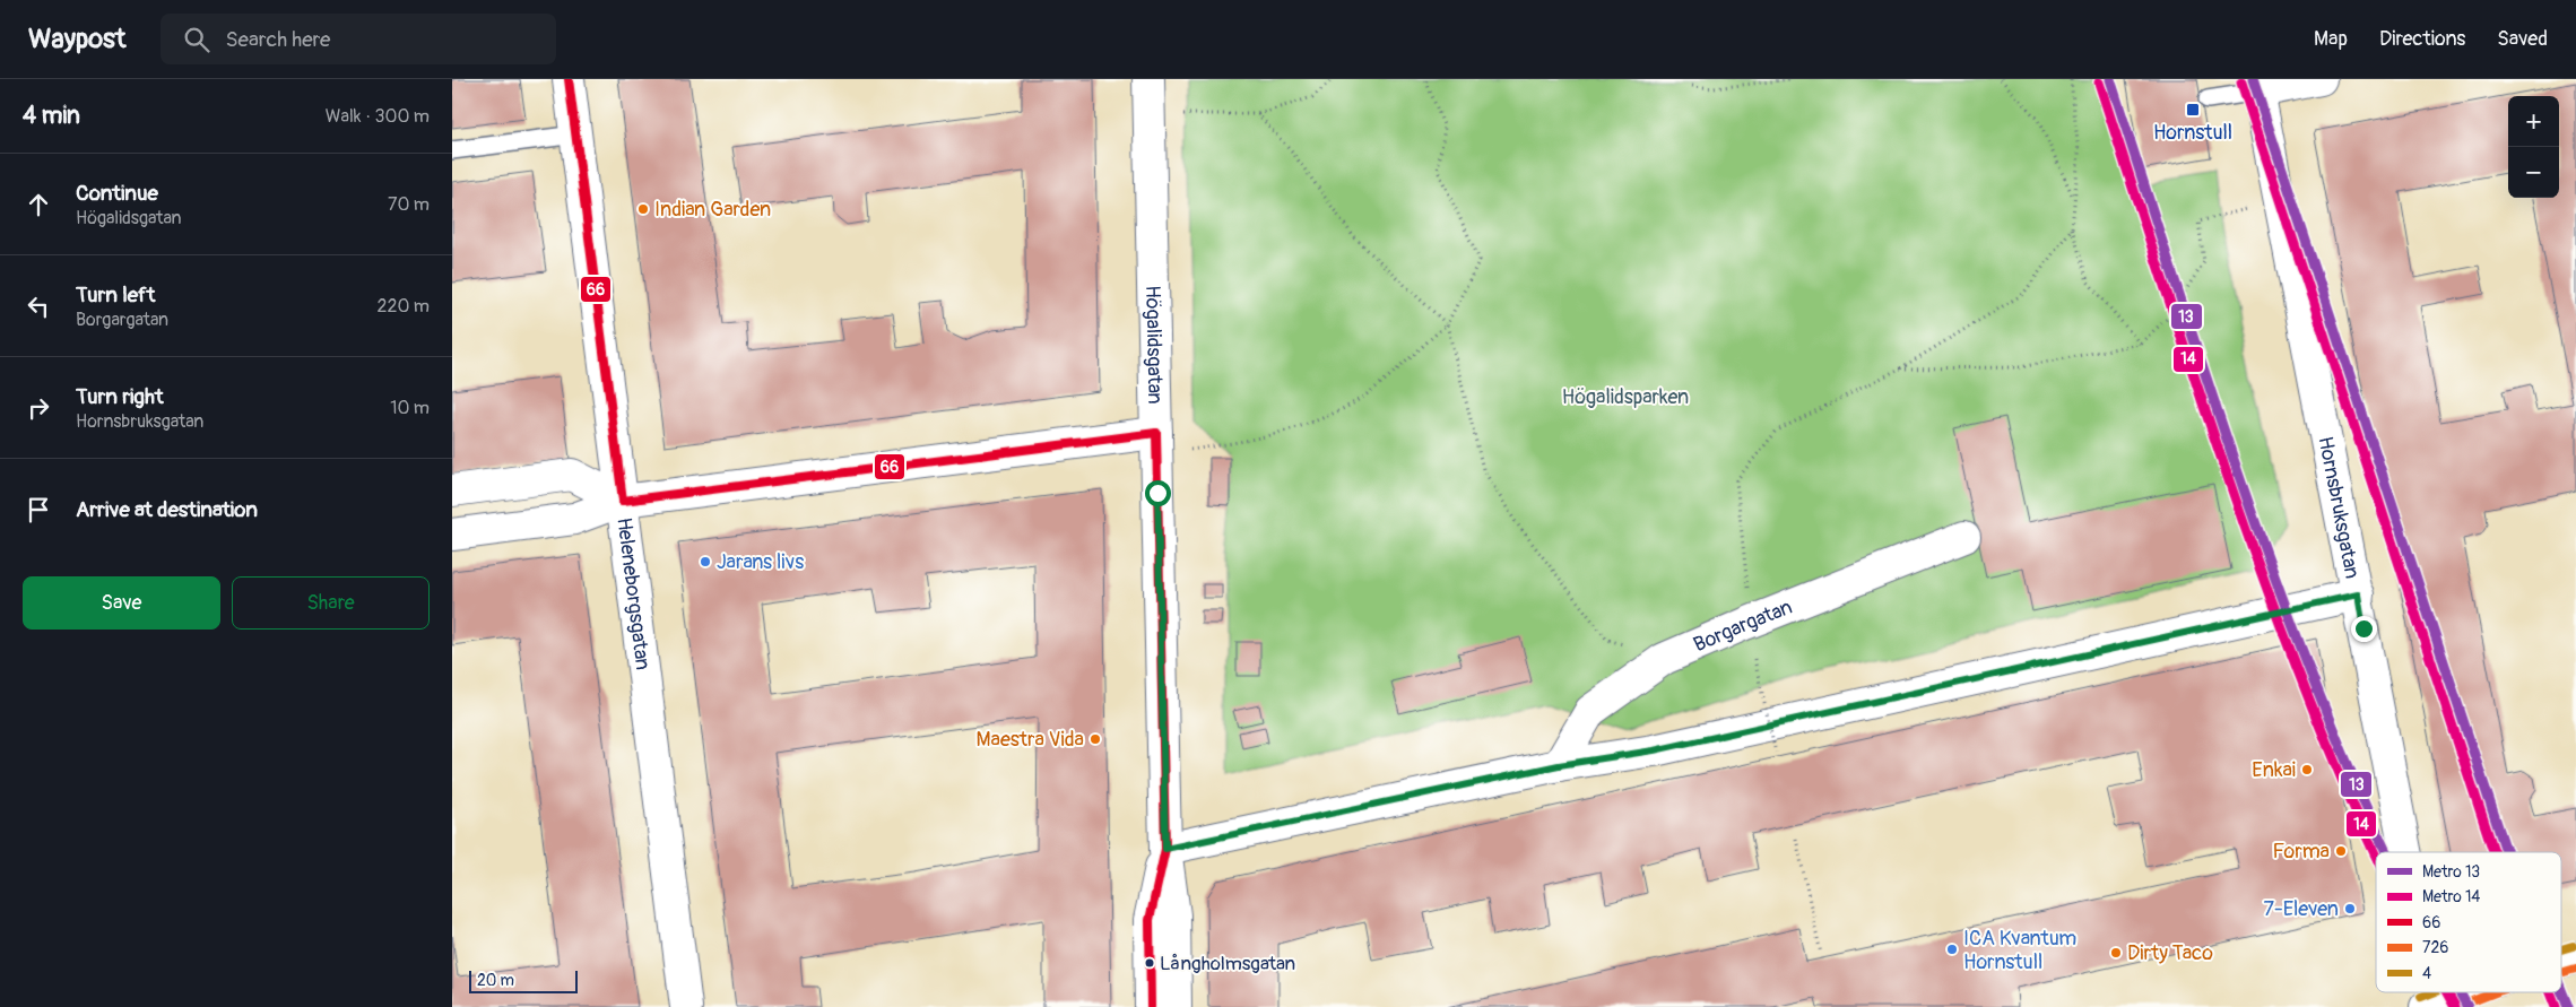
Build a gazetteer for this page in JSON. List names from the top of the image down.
{
  "streets": {
    "street": [
      "Högalidsgatan",
      "Hornsbruksgatan",
      "Heleneborgsgatan",
      "Borgargatan"
    ]
  },
  "parks": ["Högalidsparken"],
  "places": {
    "transit": ["Hornstull"],
    "other": [
      "Indian Garden",
      "Jarans livs",
      "Maestra Vida",
      "Enkai",
      "Forma",
      "7-Eleven",
      "ICA Kvantum Hornstull",
      "Dirty Taco",
      "Långholmsgatan"
    ]
  },
  "lines": [
    "metro line 13",
    "transit line 66",
    "metro line 14",
    "transit line 4",
    "transit line 726"
  ],
  "legend": [
    "Metro 13",
    "Metro 14",
    "66",
    "726",
    "4"
  ],
  "scale_bar": "20 m",
  "page": {
    "header": "Waypost",
    "search": "Search here",
    "nav": ["Map", "Directions", "Saved"],
    "heading": ["4 min", "Walk · 300 m"],
    "map_buttons": ["+", "−"],
    "list": [
      ["Continue", "Högalidsgatan", "70 m"],
      ["Turn left", "Borgargatan", "220 m"],
      ["Turn right", "Hornsbruksgatan", "10 m"],
      "Arrive at destination"
    ],
    "buttons": ["Save", "Share"],
    "scale": "20 m"
  }
}
